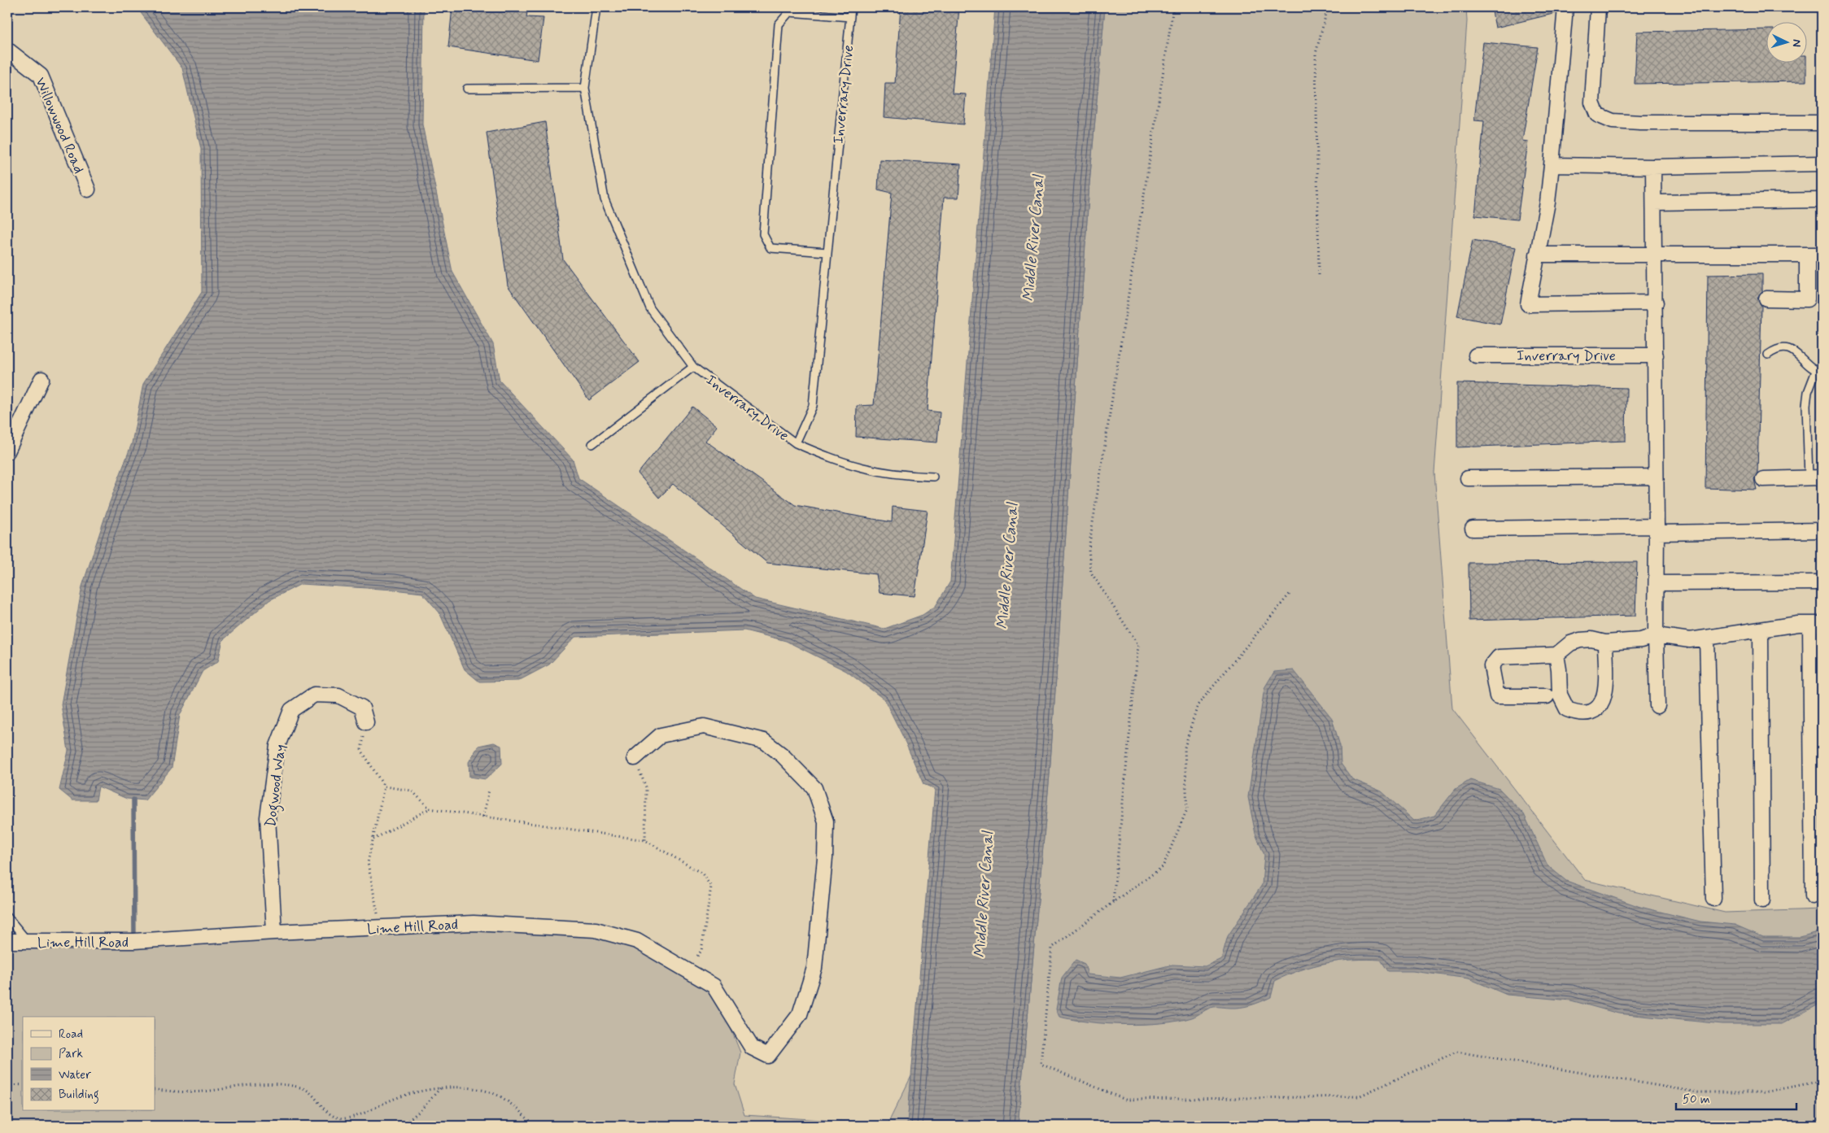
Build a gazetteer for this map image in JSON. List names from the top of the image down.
{
  "streets": {
    "street": [
      "Inverrary Drive",
      "Willowwood Road",
      "Dogwood Way",
      "Lime Hill Road"
    ]
  },
  "crossings": [
    ["Dogwood Way", "Lime Hill Road"]
  ],
  "water": ["Middle River Canal"],
  "legend": [
    "Road",
    "Park",
    "Water",
    "Building"
  ],
  "scale_bar": "50 m",
  "north": "right"
}
